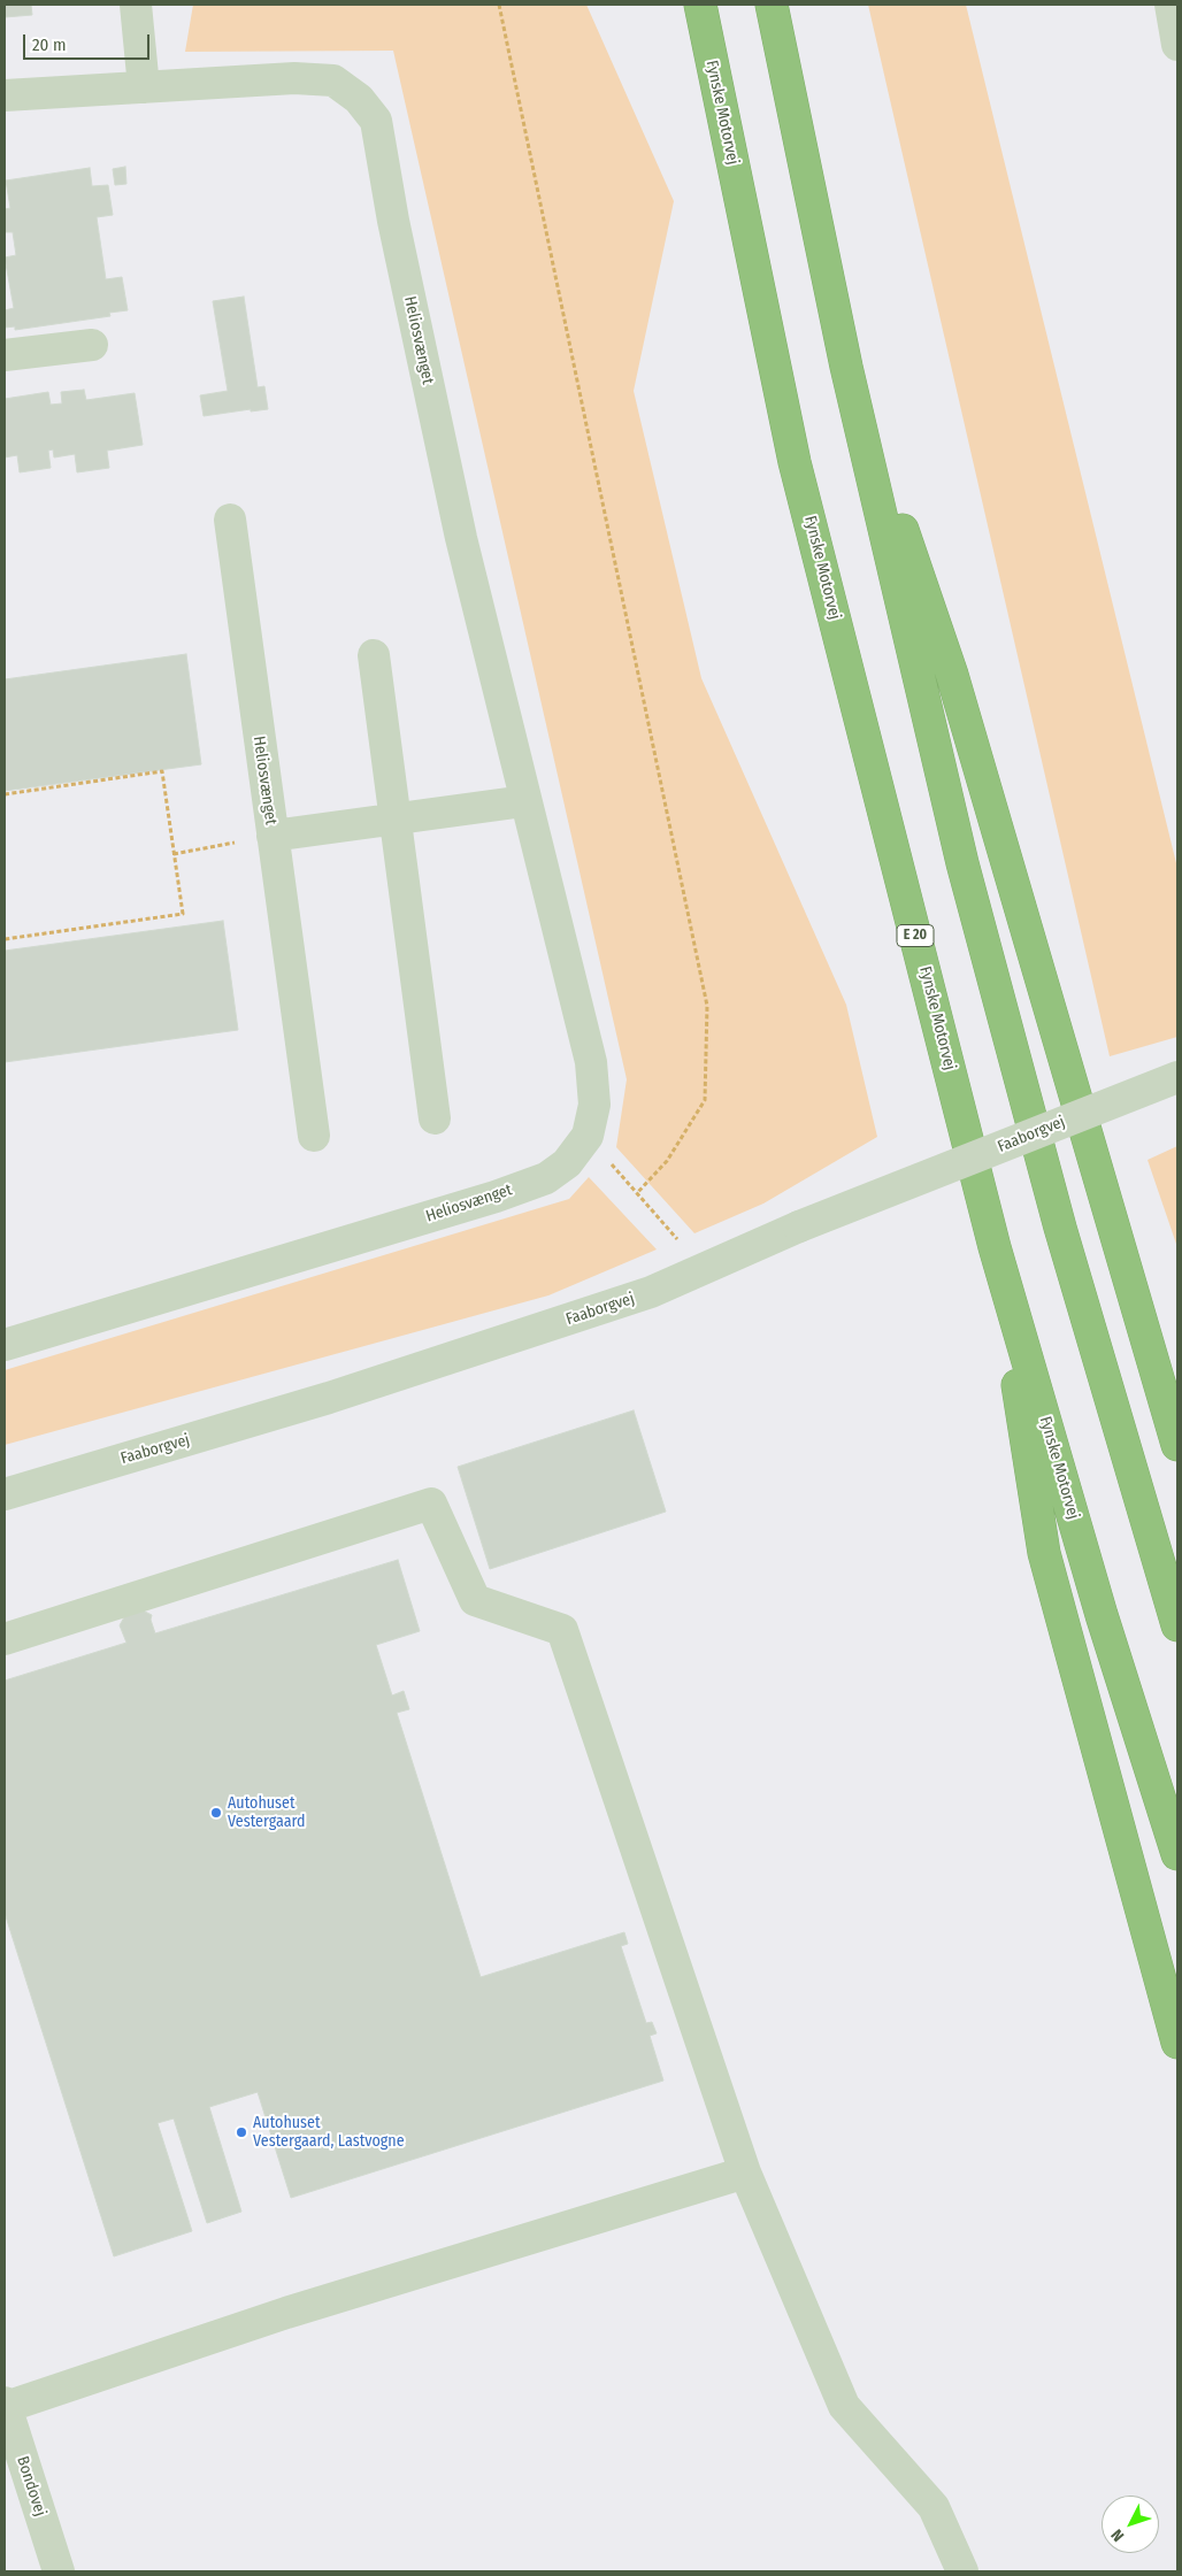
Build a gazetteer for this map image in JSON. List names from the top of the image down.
{
  "streets": {
    "highway": ["Fynske Motorvej", "E 20"],
    "street": ["Heliosvænget", "Faaborgvej", "Bondovej"]
  },
  "places": ["Autohuset Vestergaard", "Autohuset Vestergaard, Lastvogne"],
  "scale_bar": "20 m",
  "north": "bottom left"
}
